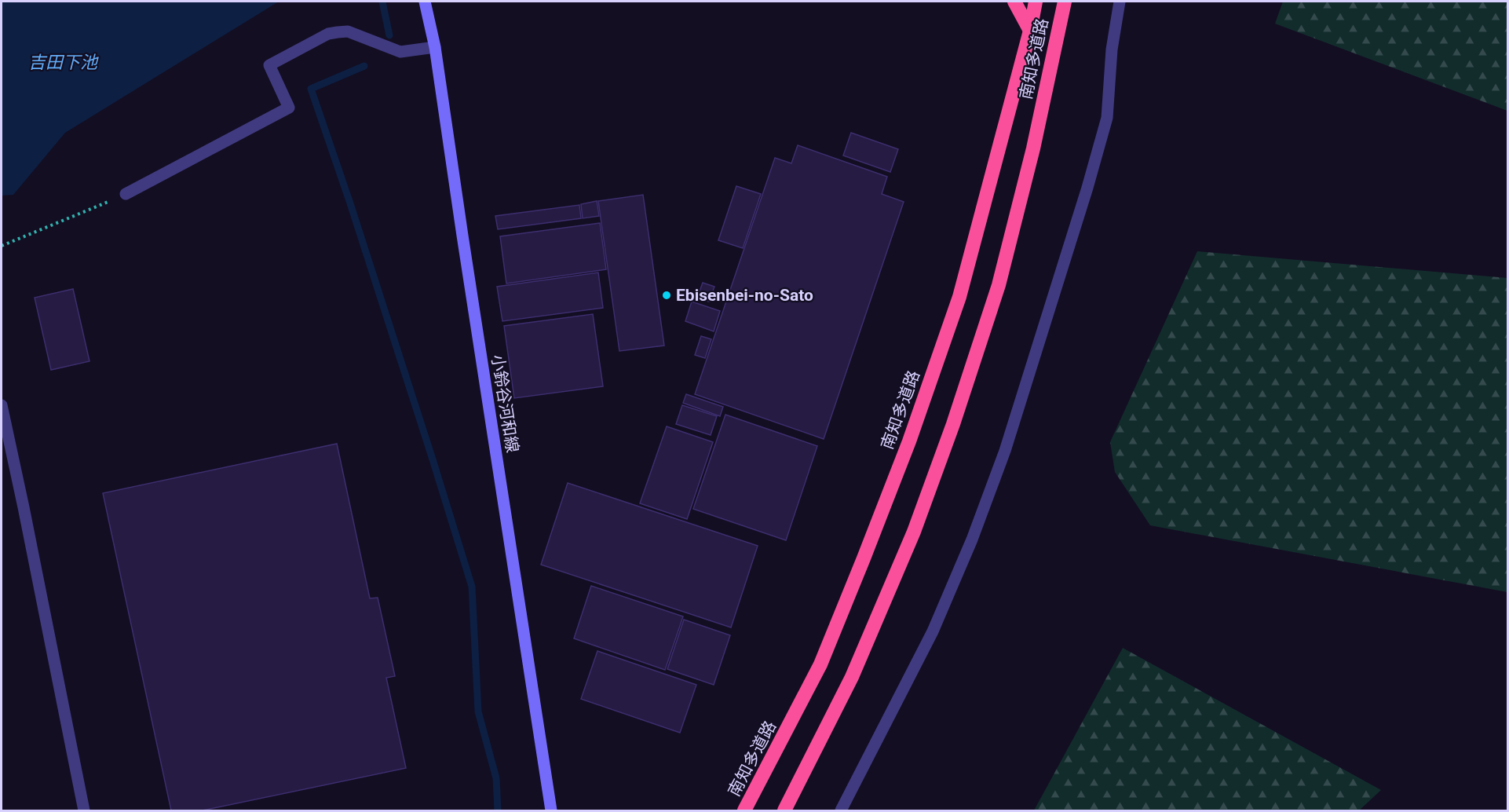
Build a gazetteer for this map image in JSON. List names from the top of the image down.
{
  "streets": {
    "highway": ["南知多道路"],
    "main road": ["小鈴谷河和線"]
  },
  "water": ["吉田下池"],
  "places": ["Ebisenbei-no-Sato"]
}
